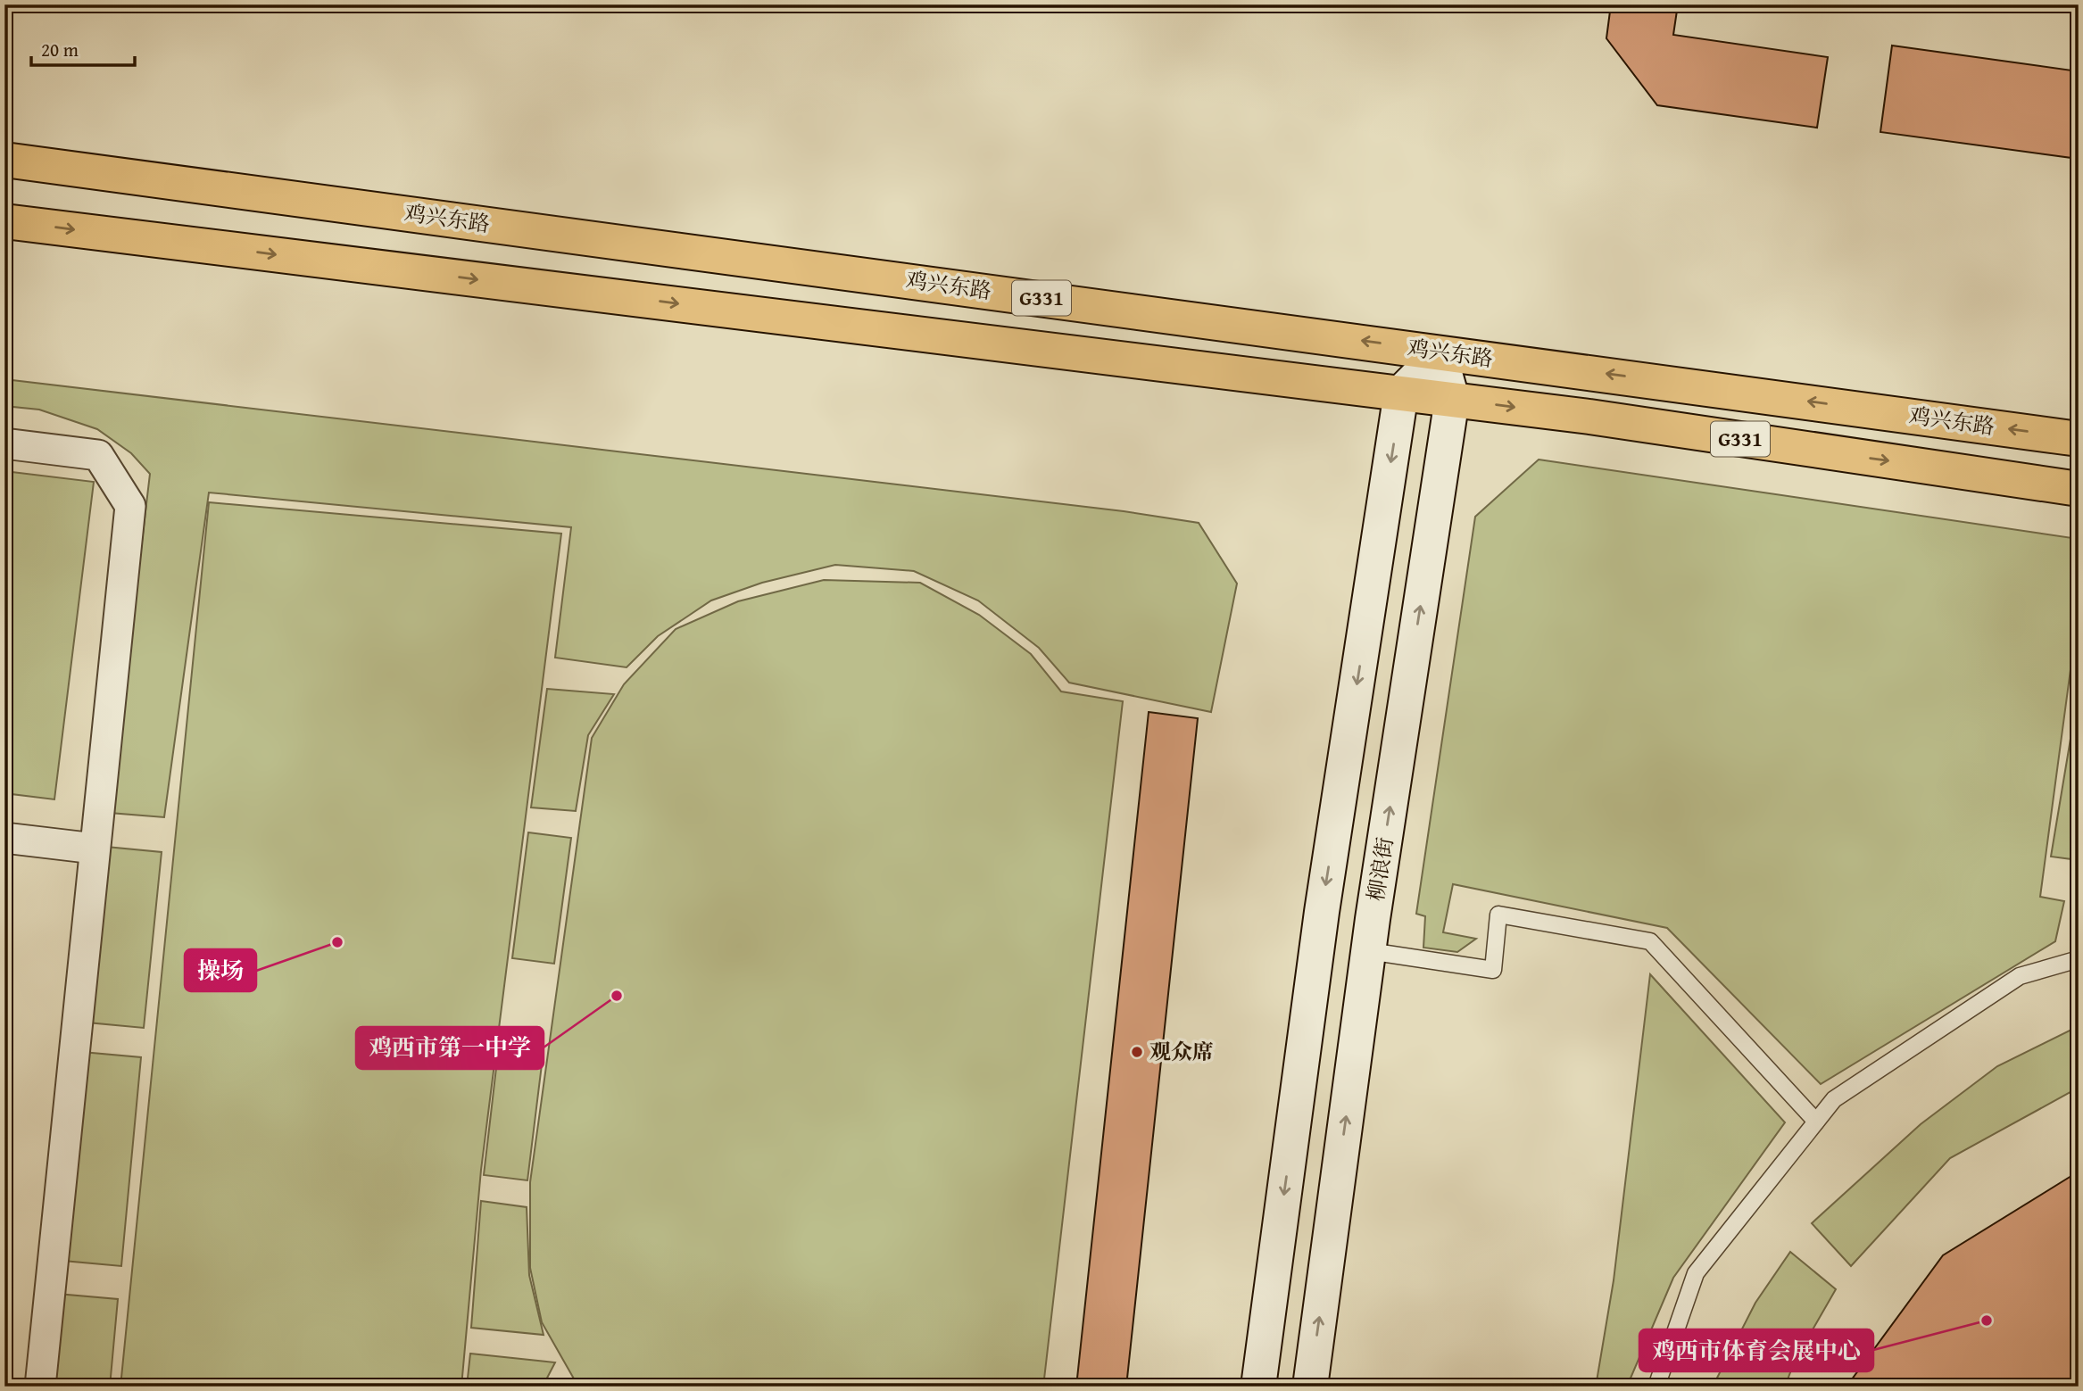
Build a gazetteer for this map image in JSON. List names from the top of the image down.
{
  "streets": {
    "highway": ["鸡兴东路", "G331"],
    "main road": ["柳浪街"]
  },
  "crossings": [
    ["鸡兴东路", "柳浪街"]
  ],
  "places": [
    "操场",
    "鸡西市第一中学",
    "观众席",
    "鸡西市体育会展中心"
  ],
  "scale_bar": "20 m"
}
